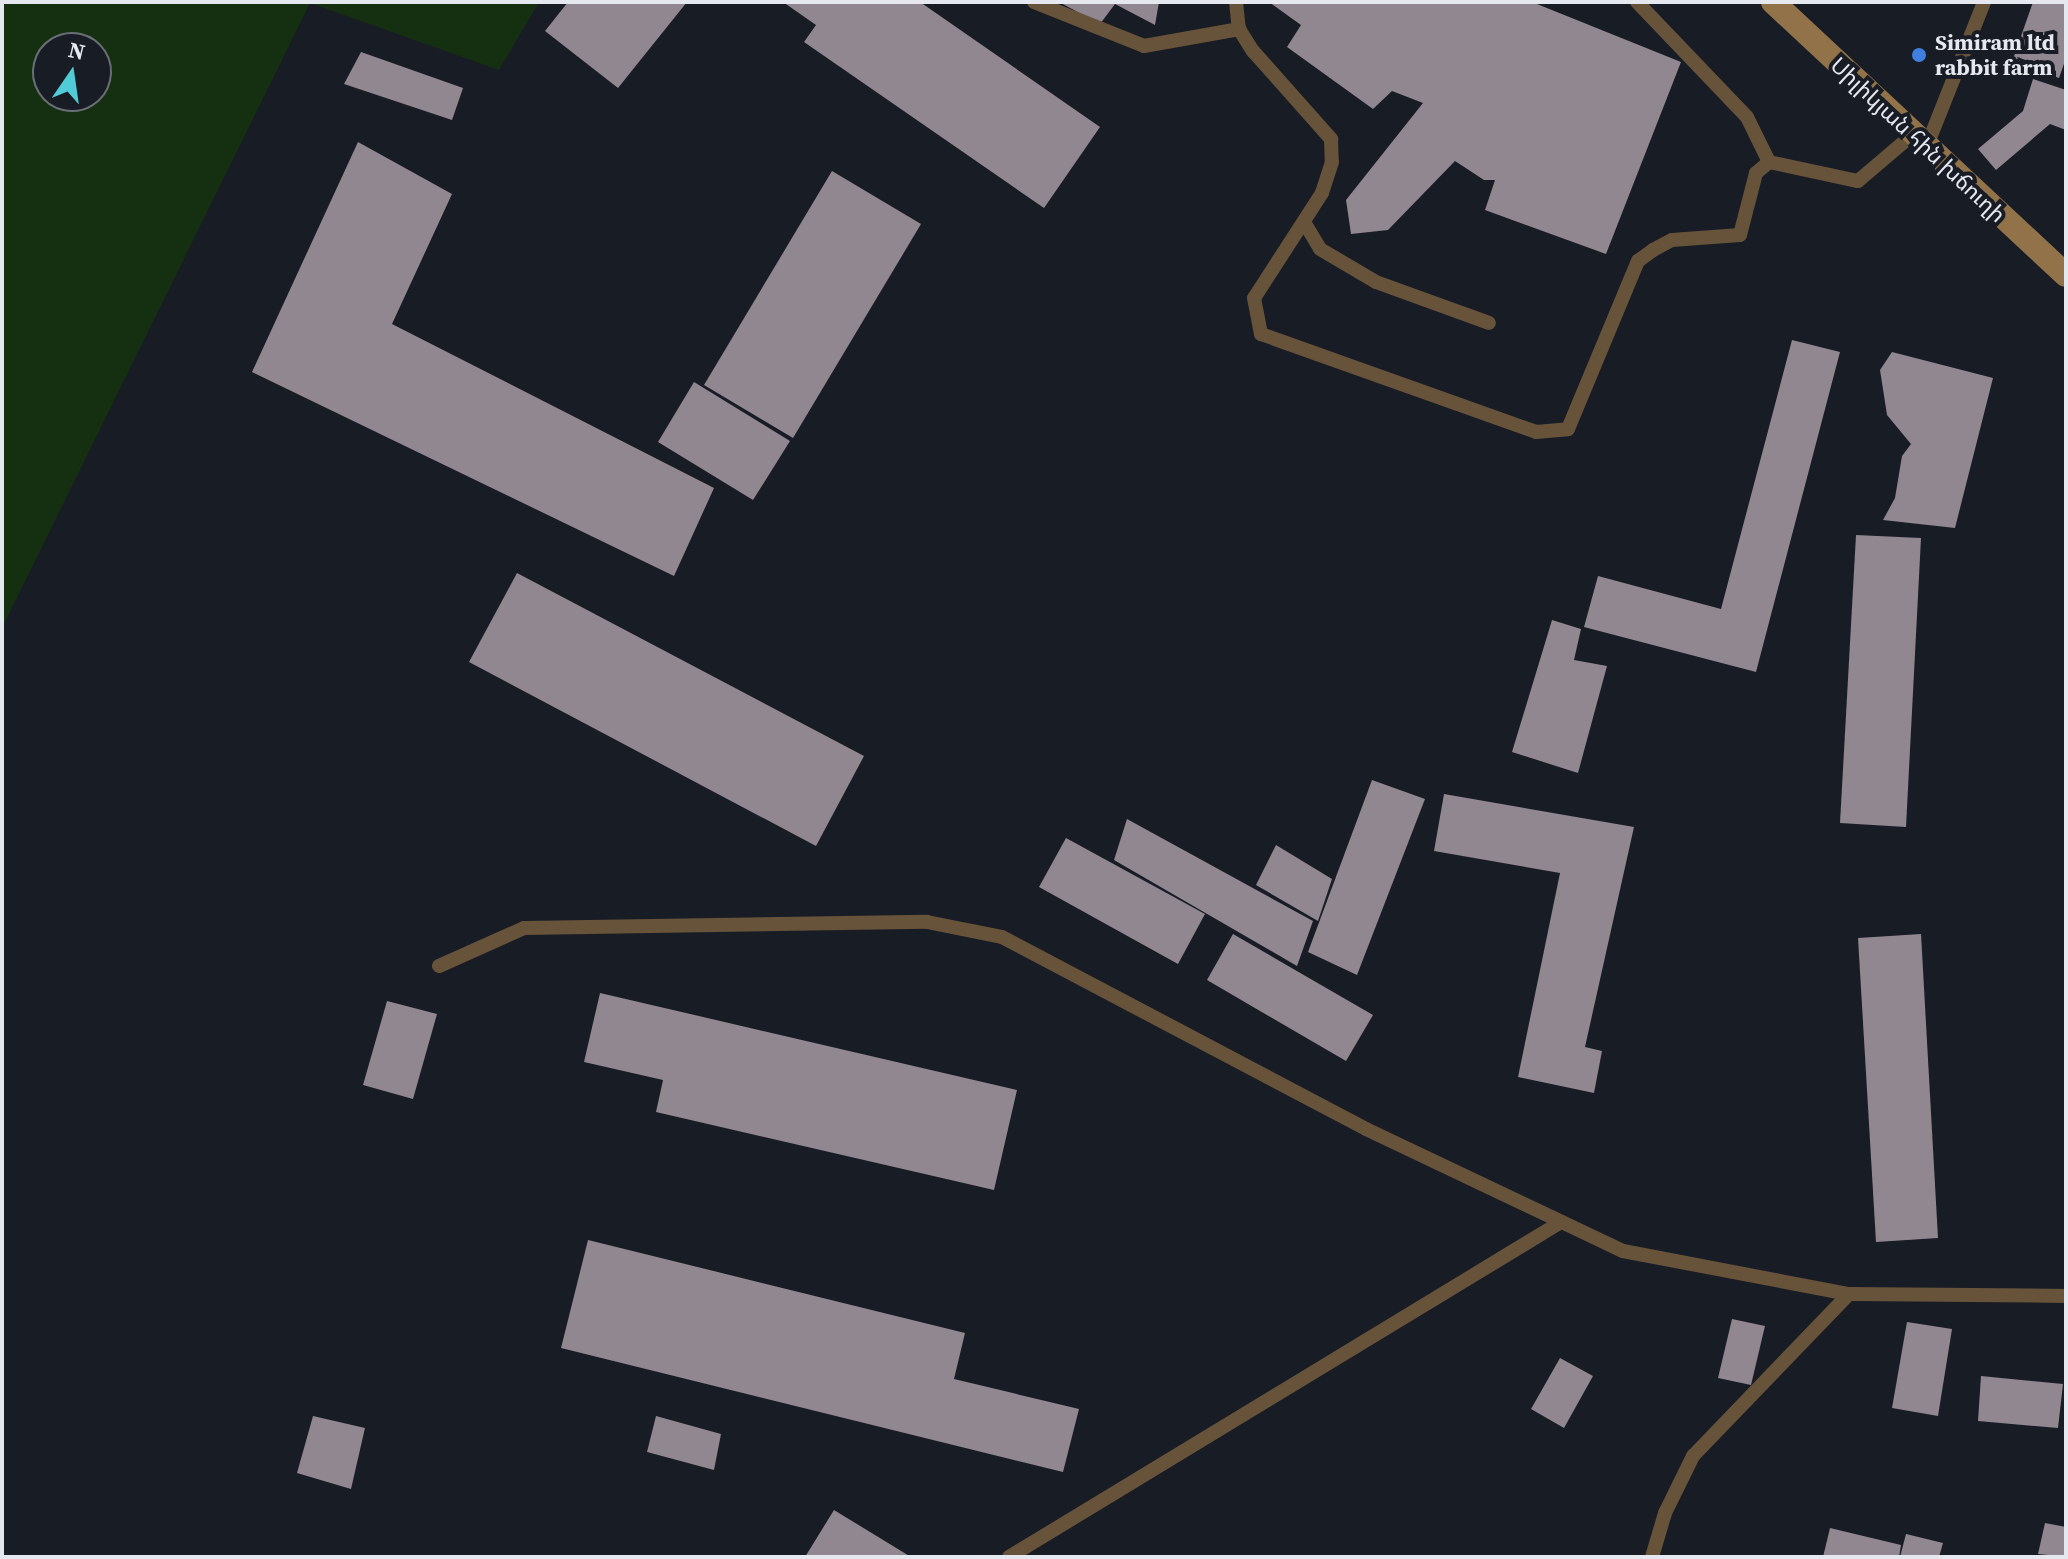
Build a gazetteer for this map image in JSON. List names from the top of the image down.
{
  "streets": {
    "street": ["Սիլիկյան հին խճուղի"]
  },
  "places": ["Simiram ltd rabbit farm"],
  "north": "top"
}
